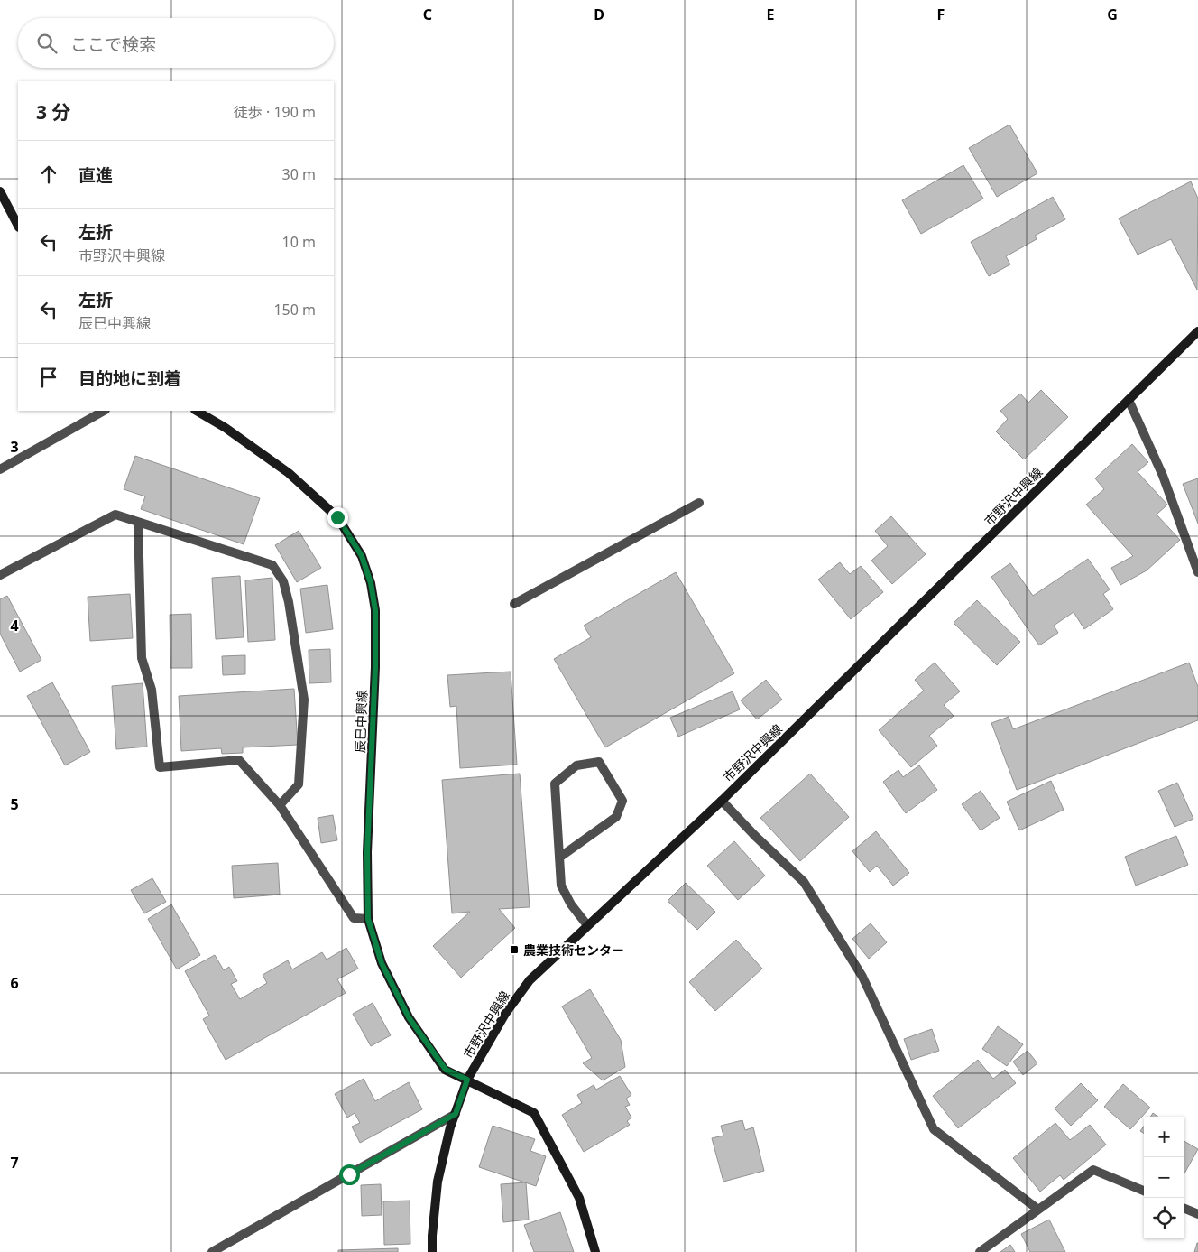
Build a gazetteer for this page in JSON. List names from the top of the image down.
{
  "streets": {
    "main road": ["市野沢中興線", "辰巳中興線"]
  },
  "crossings": [
    ["市野沢中興線", "辰巳中興線"]
  ],
  "places": {
    "transit": ["農業技術センター"]
  },
  "page": {
    "search": "ここで検索",
    "heading": ["3 分", "徒歩 · 190 m"],
    "list": [
      ["直進", "30 m"],
      ["左折", "市野沢中興線", "10 m"],
      ["左折", "辰巳中興線", "150 m"],
      "目的地に到着"
    ],
    "map_buttons": ["+", "−"]
  },
  "grid": {
    "columns": [
      "C",
      "D",
      "E",
      "F",
      "G"
    ],
    "rows": [
      "3",
      "4",
      "5",
      "6",
      "7"
    ]
  }
}
